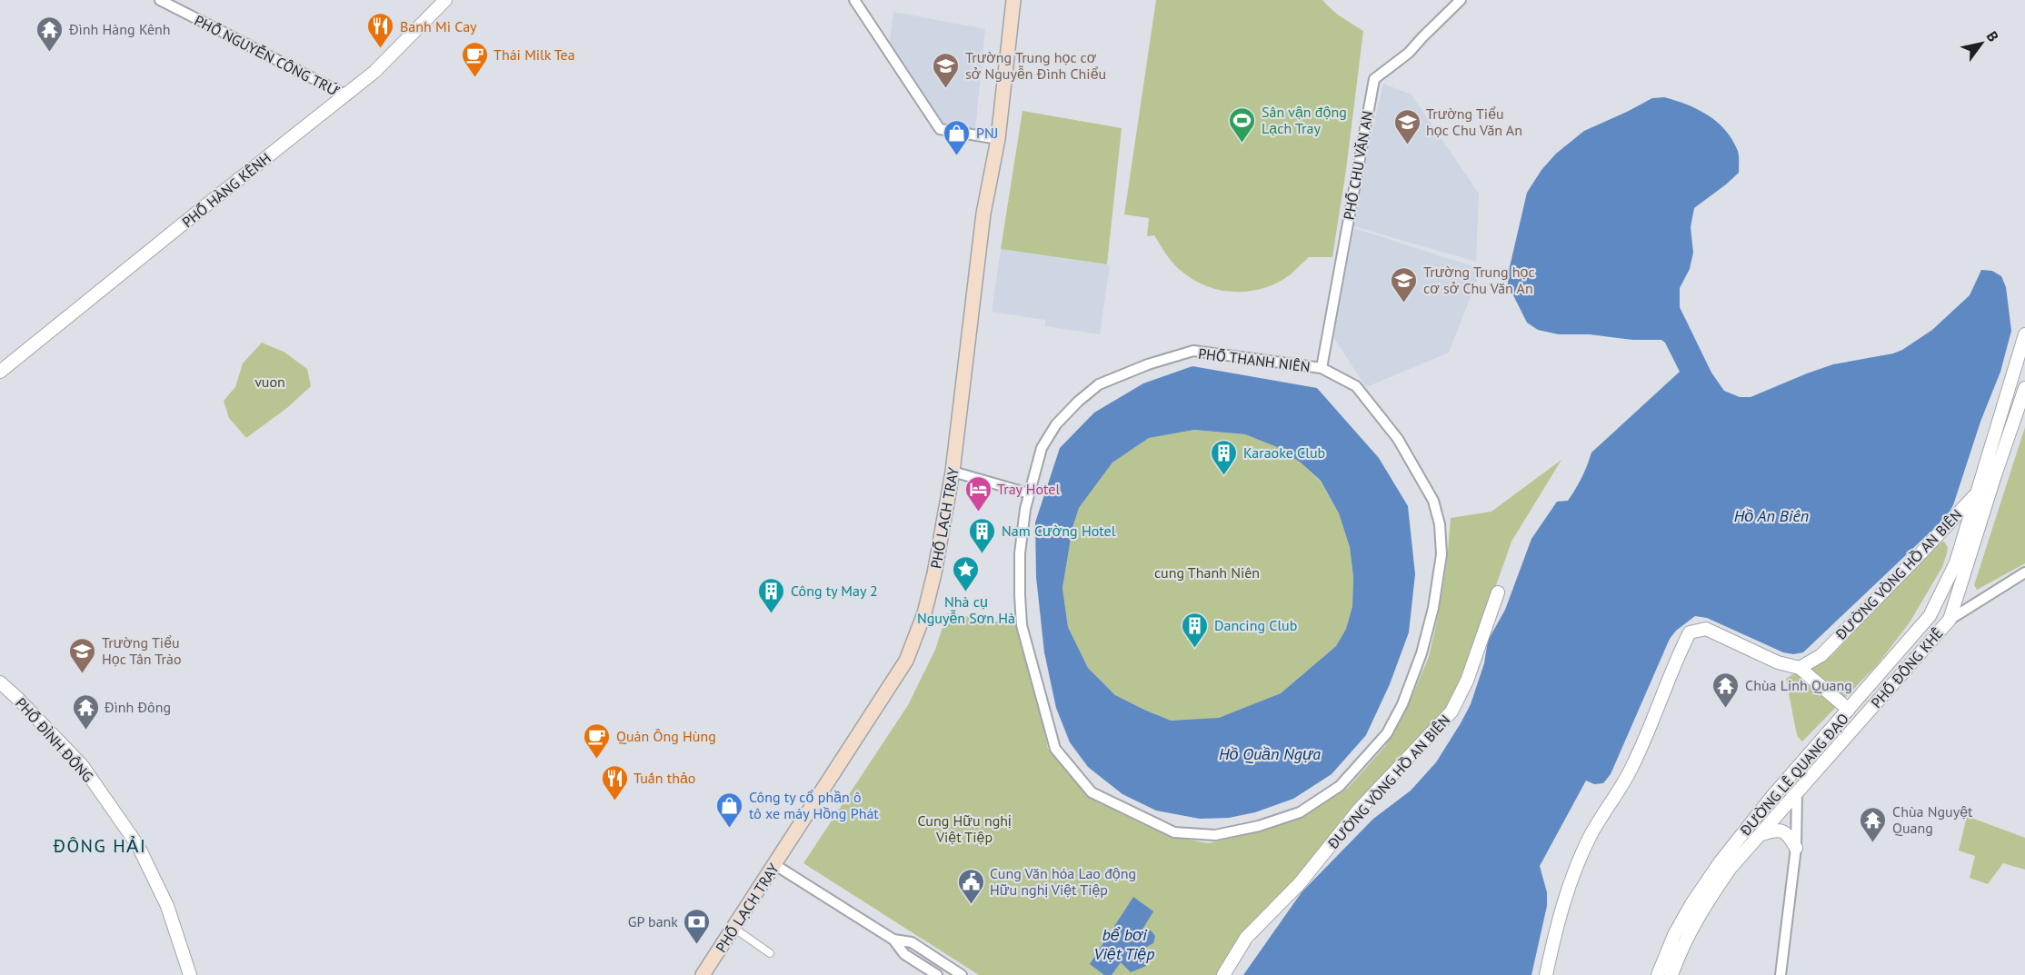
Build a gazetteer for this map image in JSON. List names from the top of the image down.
{
  "streets": {
    "main road": ["PHỐ LẠCH TRAY"],
    "street": [
      "PHỐ NGUYỄN CÔNG TRỨ",
      "PHỐ CHU VĂN AN",
      "PHỐ HÀNG KÊNH",
      "PHỐ THANH NIÊN",
      "ĐƯỜNG VÒNG HỒ AN BIÊN",
      "PHỐ ĐÔNG KHÊ",
      "PHỐ ĐÌNH ĐÔNG",
      "ĐƯỜNG LÊ QUANG ĐẠO"
    ]
  },
  "crossings": [
    ["PHỐ NGUYỄN CÔNG TRỨ", "PHỐ HÀNG KÊNH"],
    ["PHỐ CHU VĂN AN", "PHỐ THANH NIÊN"],
    ["ĐƯỜNG VÒNG HỒ AN BIÊN", "ĐƯỜNG LÊ QUANG ĐẠO"],
    ["PHỐ ĐÔNG KHÊ", "ĐƯỜNG LÊ QUANG ĐẠO"]
  ],
  "districts": ["ĐÔNG HẢI"],
  "water": ["Hồ An Biên", "Hồ Quần Ngựa", "bể bơi Việt Tiệp"],
  "parks": ["vuon", "cung Thanh Niên", "Cung Hữu nghị Việt Tiệp"],
  "places": {
    "restaurant": ["Banh Mi Cay", "Tuấn thảo"],
    "temple": [
      "Đình Hàng Kênh",
      "Chùa Linh Quang",
      "Đình Đông",
      "Chùa Nguyệt Quang"
    ],
    "cafe": ["Thái Milk Tea", "Quán Ông Hùng"],
    "school or university": [
      "Trường Trung học cơ sở Nguyễn Đình Chiểu",
      "Trường Tiểu học Chu Văn An",
      "Trường Trung học cơ sở Chu Văn An",
      "Trường Tiểu Học Tân Trào"
    ],
    "sports": ["Sân vận động Lạch Tray"],
    "shop": ["PNJ", "Công ty cổ phần ô tô xe máy Hồng Phát"],
    "building": [
      "Karaoke Club",
      "Nam Cường Hotel",
      "Công ty May 2",
      "Dancing Club"
    ],
    "hotel": ["Tray Hotel"],
    "place": ["Nhà cụ Nguyễn Sơn Hà"],
    "public building": ["Cung Văn hóa Lao động Hữu nghị Việt Tiệp"],
    "bank": ["GP bank"]
  },
  "north": "top right"
}
